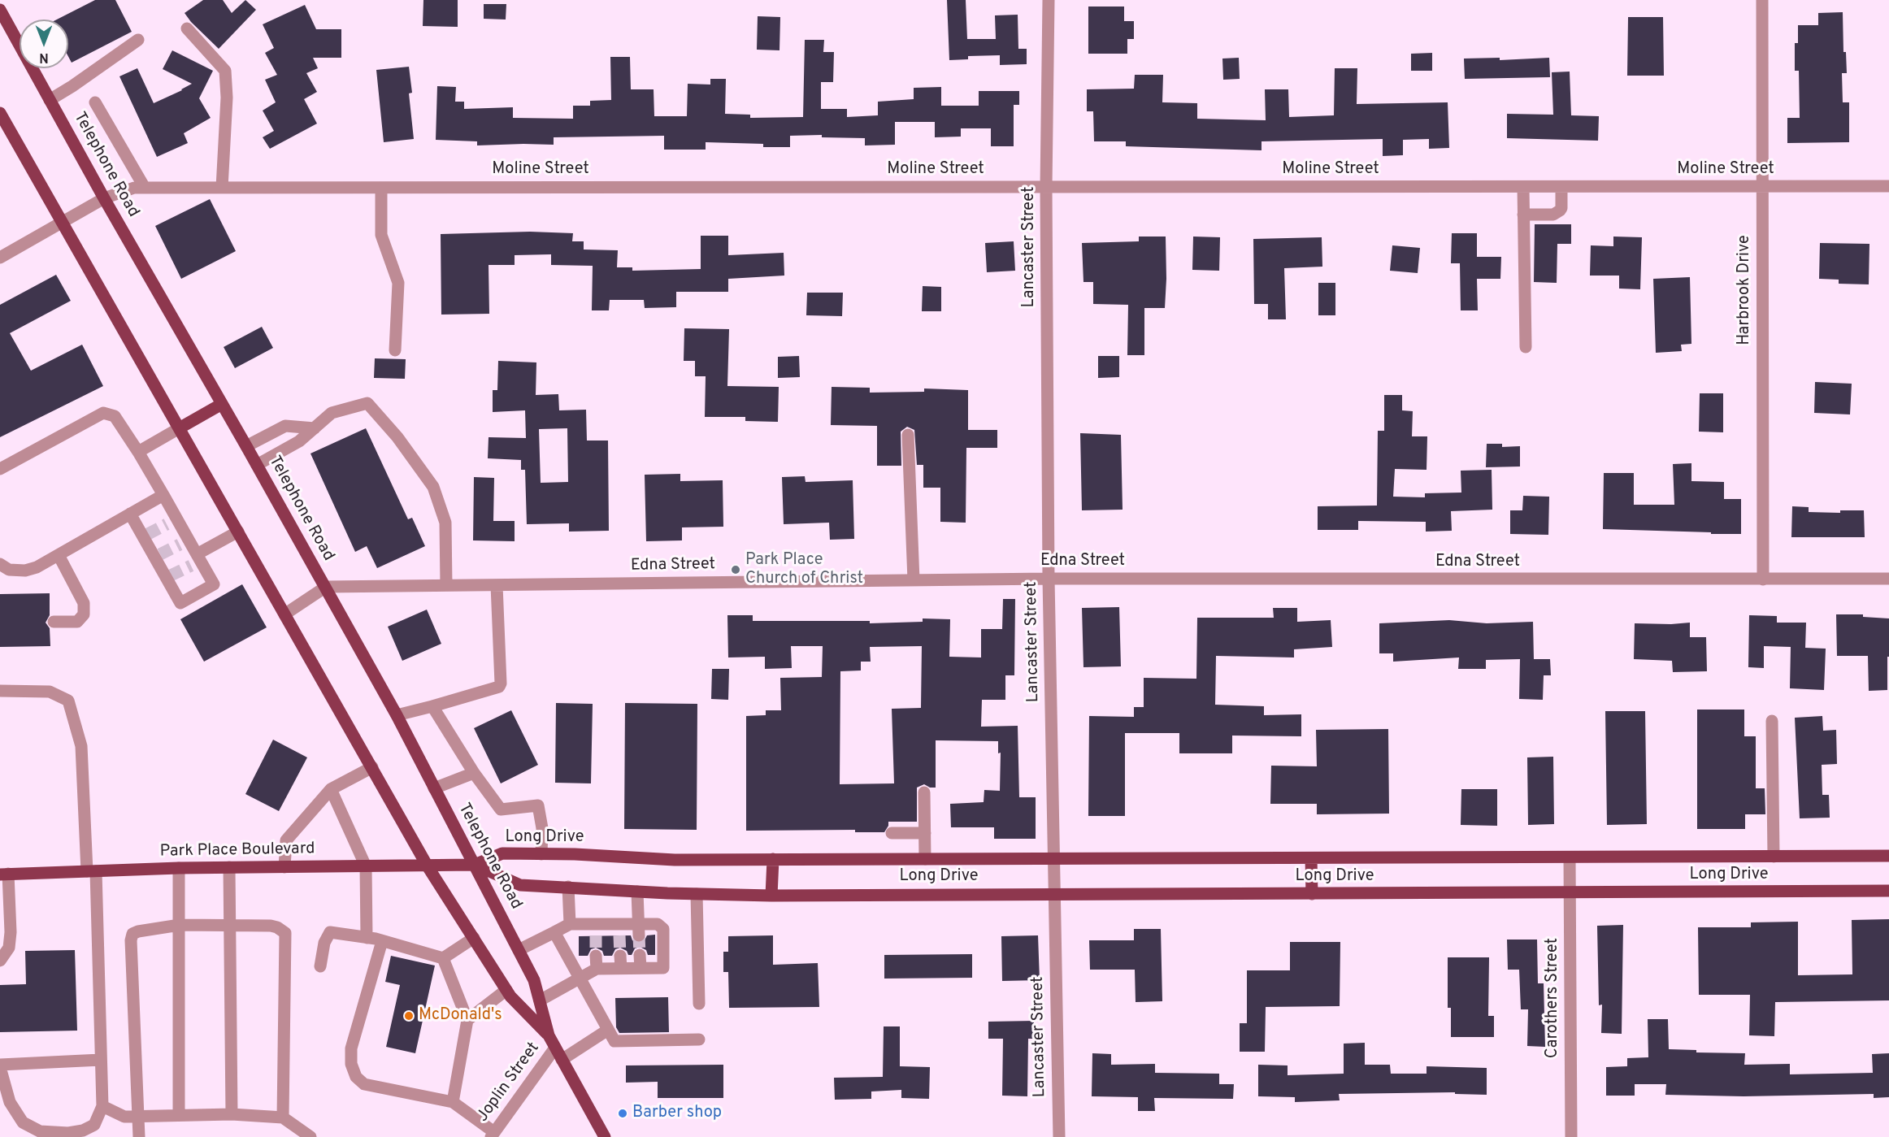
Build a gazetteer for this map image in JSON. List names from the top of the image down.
{
  "streets": {
    "main road": ["Telephone Road", "Long Drive", "Park Place Boulevard"],
    "street": [
      "Moline Street",
      "Lancaster Street",
      "Harbrook Drive",
      "Edna Street",
      "Carothers Street",
      "Joplin Street"
    ]
  },
  "crossings": [
    ["Telephone Road", "Moline Street"],
    ["Telephone Road", "Edna Street"],
    ["Telephone Road", "Long Drive"],
    ["Telephone Road", "Park Place Boulevard"],
    ["Telephone Road", "Joplin Street"],
    ["Moline Street", "Lancaster Street"],
    ["Moline Street", "Harbrook Drive"],
    ["Lancaster Street", "Edna Street"],
    ["Lancaster Street", "Long Drive"],
    ["Harbrook Drive", "Edna Street"],
    ["Long Drive", "Park Place Boulevard"],
    ["Long Drive", "Carothers Street"]
  ],
  "places": ["Park Place Church of Christ", "McDonald's", "Barber shop"],
  "north": "bottom"
}
